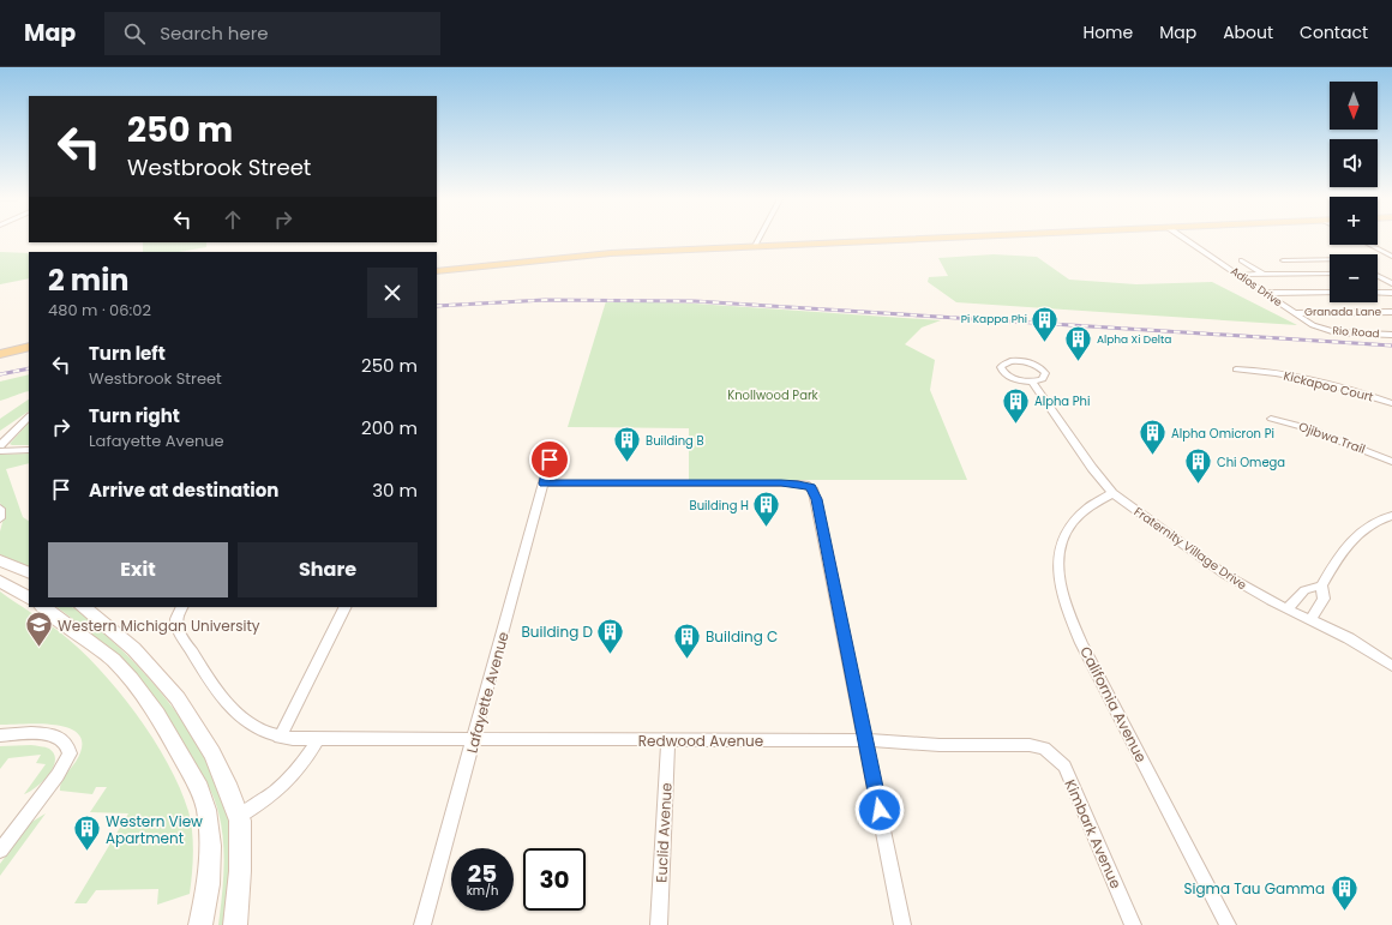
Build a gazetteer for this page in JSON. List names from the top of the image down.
{
  "streets": {
    "street": [
      "Adios Drive",
      "Granada Lane",
      "Rio Road",
      "Kickapoo Court",
      "Ojibwa Trail",
      "Fraternity Village Drive",
      "Lafayette Avenue",
      "California Avenue",
      "Redwood Avenue",
      "Euclid Avenue",
      "Kimbark Avenue"
    ]
  },
  "crossings": [
    ["Adios Drive", "Granada Lane"],
    ["Adios Drive", "Rio Road"],
    ["Fraternity Village Drive", "California Avenue"],
    ["Lafayette Avenue", "Redwood Avenue"],
    ["Redwood Avenue", "Euclid Avenue"],
    ["Redwood Avenue", "Kimbark Avenue"]
  ],
  "parks": ["Knollwood Park"],
  "places": {
    "building": [
      "Pi Kappa Phi",
      "Alpha Xi Delta",
      "Alpha Phi",
      "Alpha Omicron Pi",
      "Building B",
      "Chi Omega",
      "Building H",
      "Building D",
      "Building C",
      "Western View Apartment",
      "Sigma Tau Gamma"
    ],
    "school or university": ["Western Michigan University"]
  },
  "north": "bottom",
  "page": {
    "header": "Map",
    "search": "Search here",
    "nav": [
      "Home",
      "Map",
      "About",
      "Contact"
    ],
    "map_buttons": ["+", "−"],
    "turn": ["250 m", "Westbrook Street"],
    "heading": ["2 min", "480 m · 06:02"],
    "list": [
      {
        "name": "Turn left",
        "note": "Westbrook Street",
        "value": "250 m"
      },
      {
        "name": "Turn right",
        "note": "Lafayette Avenue",
        "value": "200 m"
      },
      {
        "name": "Arrive at destination",
        "value": "30 m"
      }
    ],
    "buttons": ["Exit", "Share"],
    "speed": "25 km/h",
    "limit": "30"
  }
}
